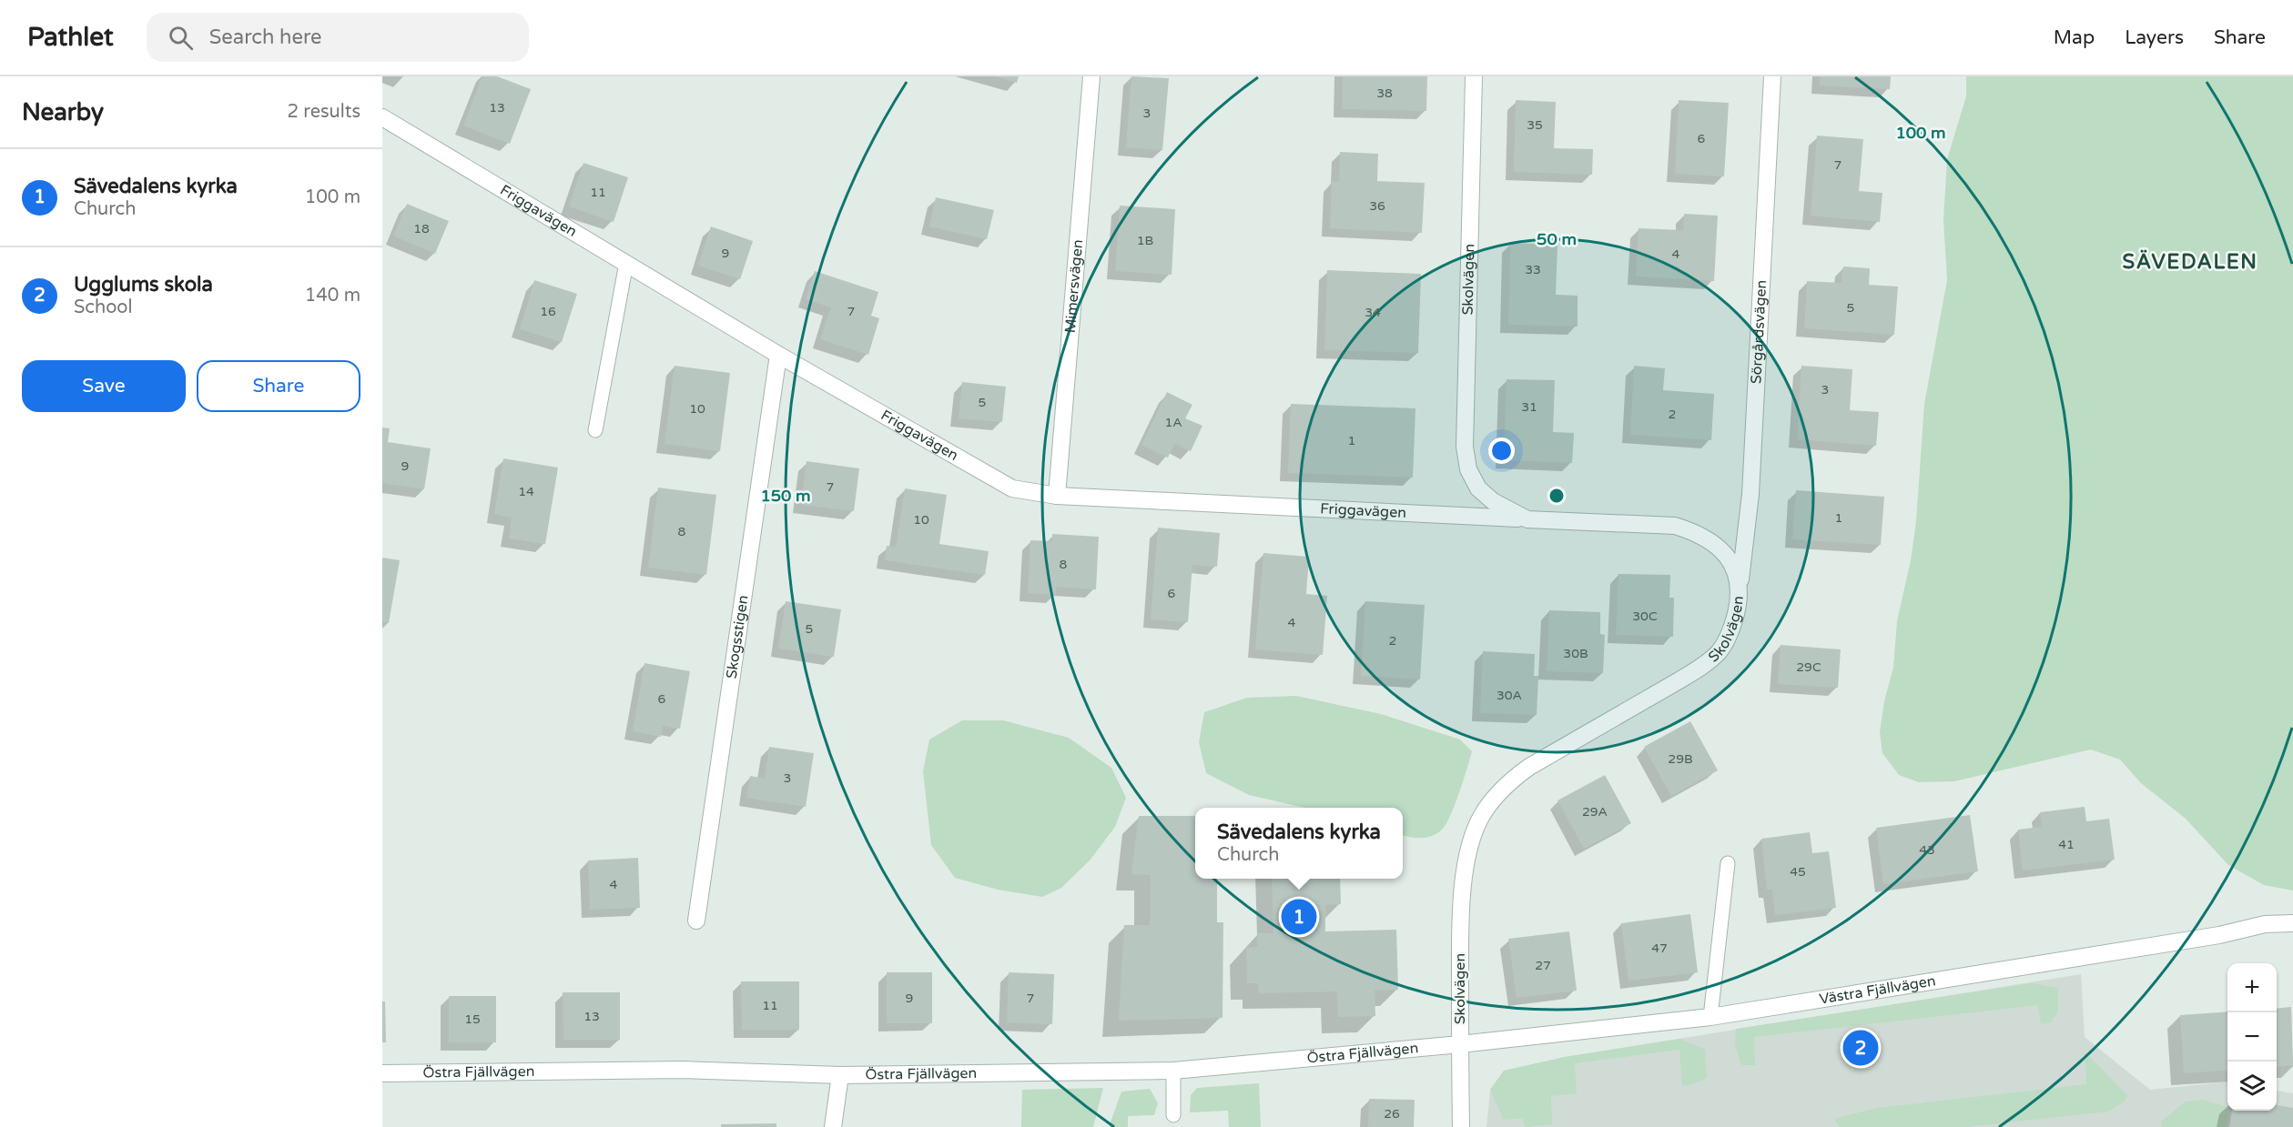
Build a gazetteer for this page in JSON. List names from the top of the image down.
{
  "streets": {
    "street": [
      "Friggavägen",
      "Skolvägen",
      "Mimersvägen",
      "Sörgårdsvägen",
      "Skogsstigen",
      "Västra Fjällvägen",
      "Östra Fjällvägen"
    ]
  },
  "crossings": [
    ["Friggavägen", "Skolvägen"],
    ["Friggavägen", "Mimersvägen"],
    ["Friggavägen", "Skogsstigen"],
    ["Skolvägen", "Sörgårdsvägen"],
    ["Skolvägen", "Västra Fjällvägen"],
    ["Skolvägen", "Östra Fjällvägen"],
    ["Västra Fjällvägen", "Östra Fjällvägen"]
  ],
  "districts": ["SÄVEDALEN"],
  "house_numbers": [
    "38",
    "13",
    "3",
    "35",
    "6",
    "7",
    "11",
    "36",
    "18",
    "1B",
    "9",
    "4",
    "33",
    "5",
    "16",
    "7",
    "34",
    "3",
    "5",
    "31",
    "10",
    "2",
    "1A",
    "1",
    "9",
    "7",
    "14",
    "1",
    "10",
    "8",
    "8",
    "6",
    "30C",
    "4",
    "5",
    "2",
    "30B",
    "29C",
    "30A",
    "6",
    "29B",
    "3",
    "29A",
    "41",
    "43",
    "45",
    "4",
    "47",
    "27",
    "9",
    "7",
    "11",
    "13",
    "15",
    "26"
  ],
  "page": {
    "header": "Pathlet",
    "search": "Search here",
    "nav": ["Map", "Layers", "Share"],
    "heading": ["Nearby", "2 results"],
    "list": [
      {
        "mark": "1",
        "name": "Sävedalens kyrka",
        "note": "Church",
        "value": "100 m"
      },
      {
        "mark": "2",
        "name": "Ugglums skola",
        "note": "School",
        "value": "140 m"
      }
    ],
    "buttons": ["Save", "Share"],
    "popup": ["Sävedalens kyrka", "Church"],
    "pins": ["1", "2"],
    "map_buttons": ["+", "−"]
  },
  "rings": ["100 m", "50 m", "150 m"]
}
